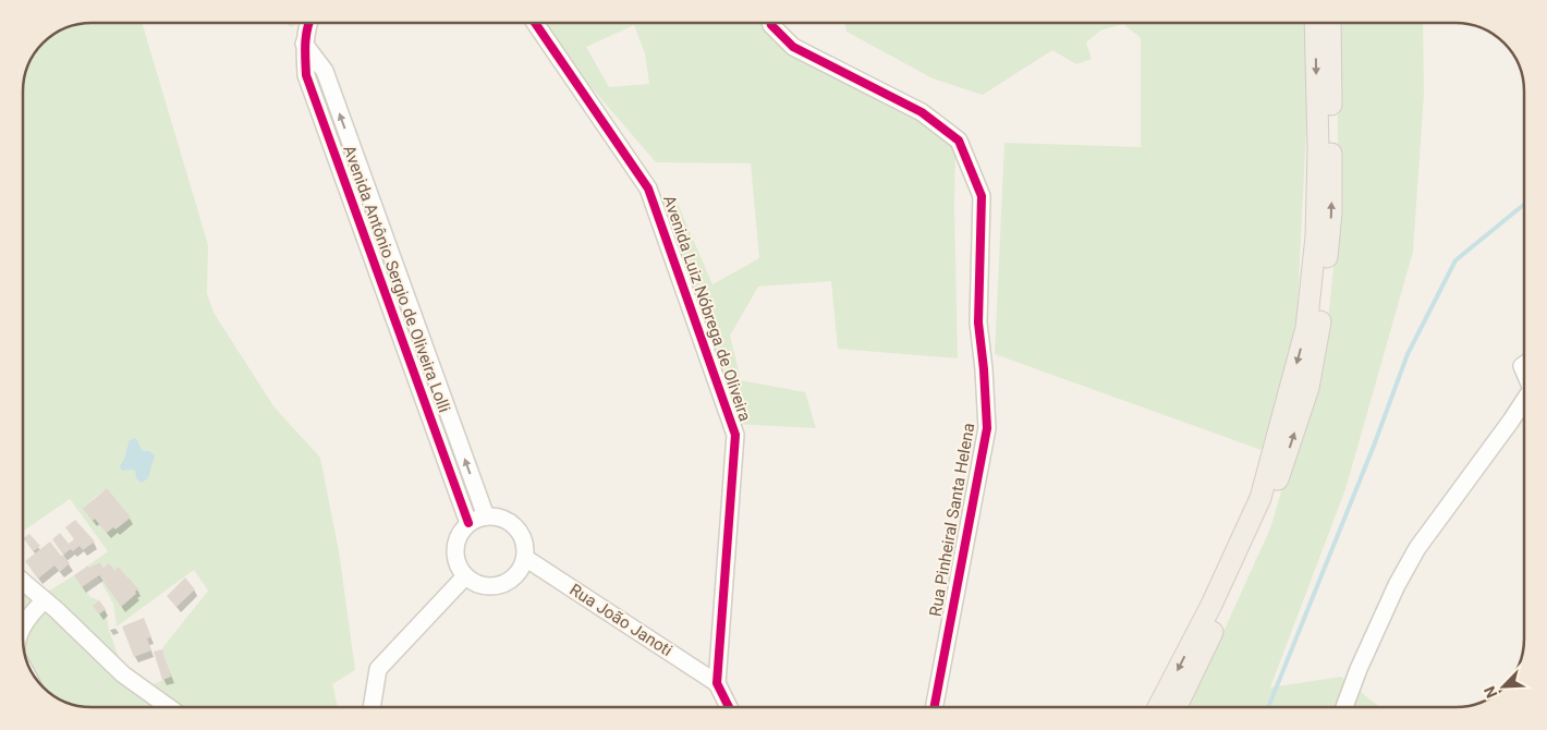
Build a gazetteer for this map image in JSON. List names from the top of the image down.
{
  "streets": {
    "street": [
      "Avenida Antônio Sergio de Oliveira Lolli",
      "Avenida Luiz Nóbrega de Oliveira",
      "Rua Pinheiral Santa Helena",
      "Rua João Janoti"
    ]
  },
  "crossings": [
    ["Avenida Antônio Sergio de Oliveira Lolli", "Rua João Janoti"],
    ["Avenida Luiz Nóbrega de Oliveira", "Rua João Janoti"]
  ],
  "north": "bottom left"
}
